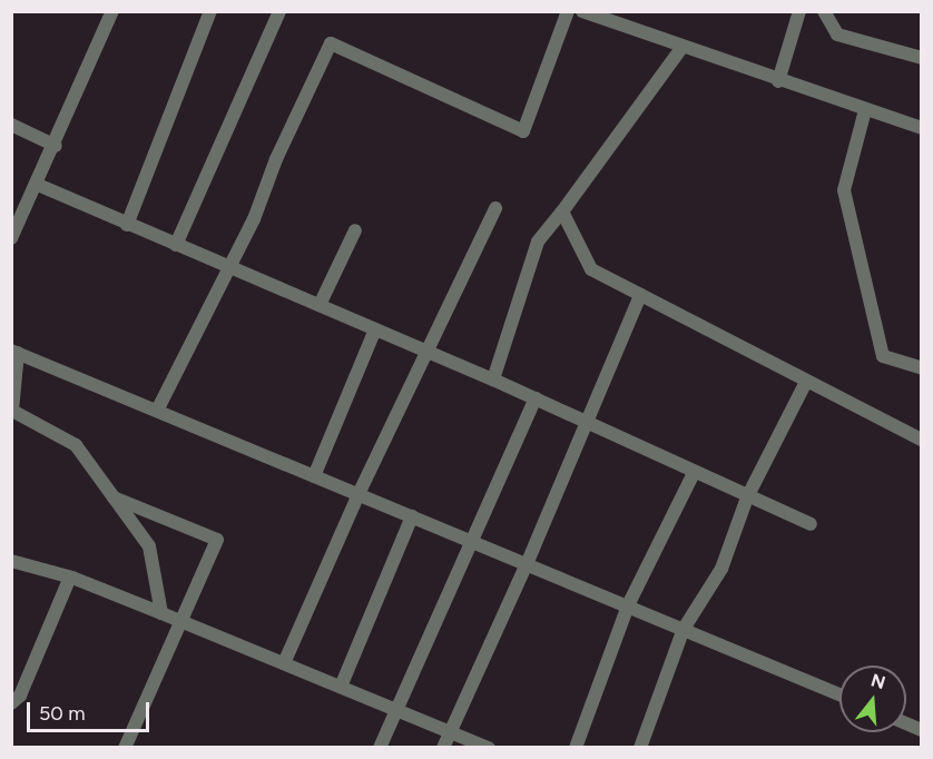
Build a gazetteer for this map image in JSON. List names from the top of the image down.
{
  "scale_bar": "50 m",
  "north": "top"
}
